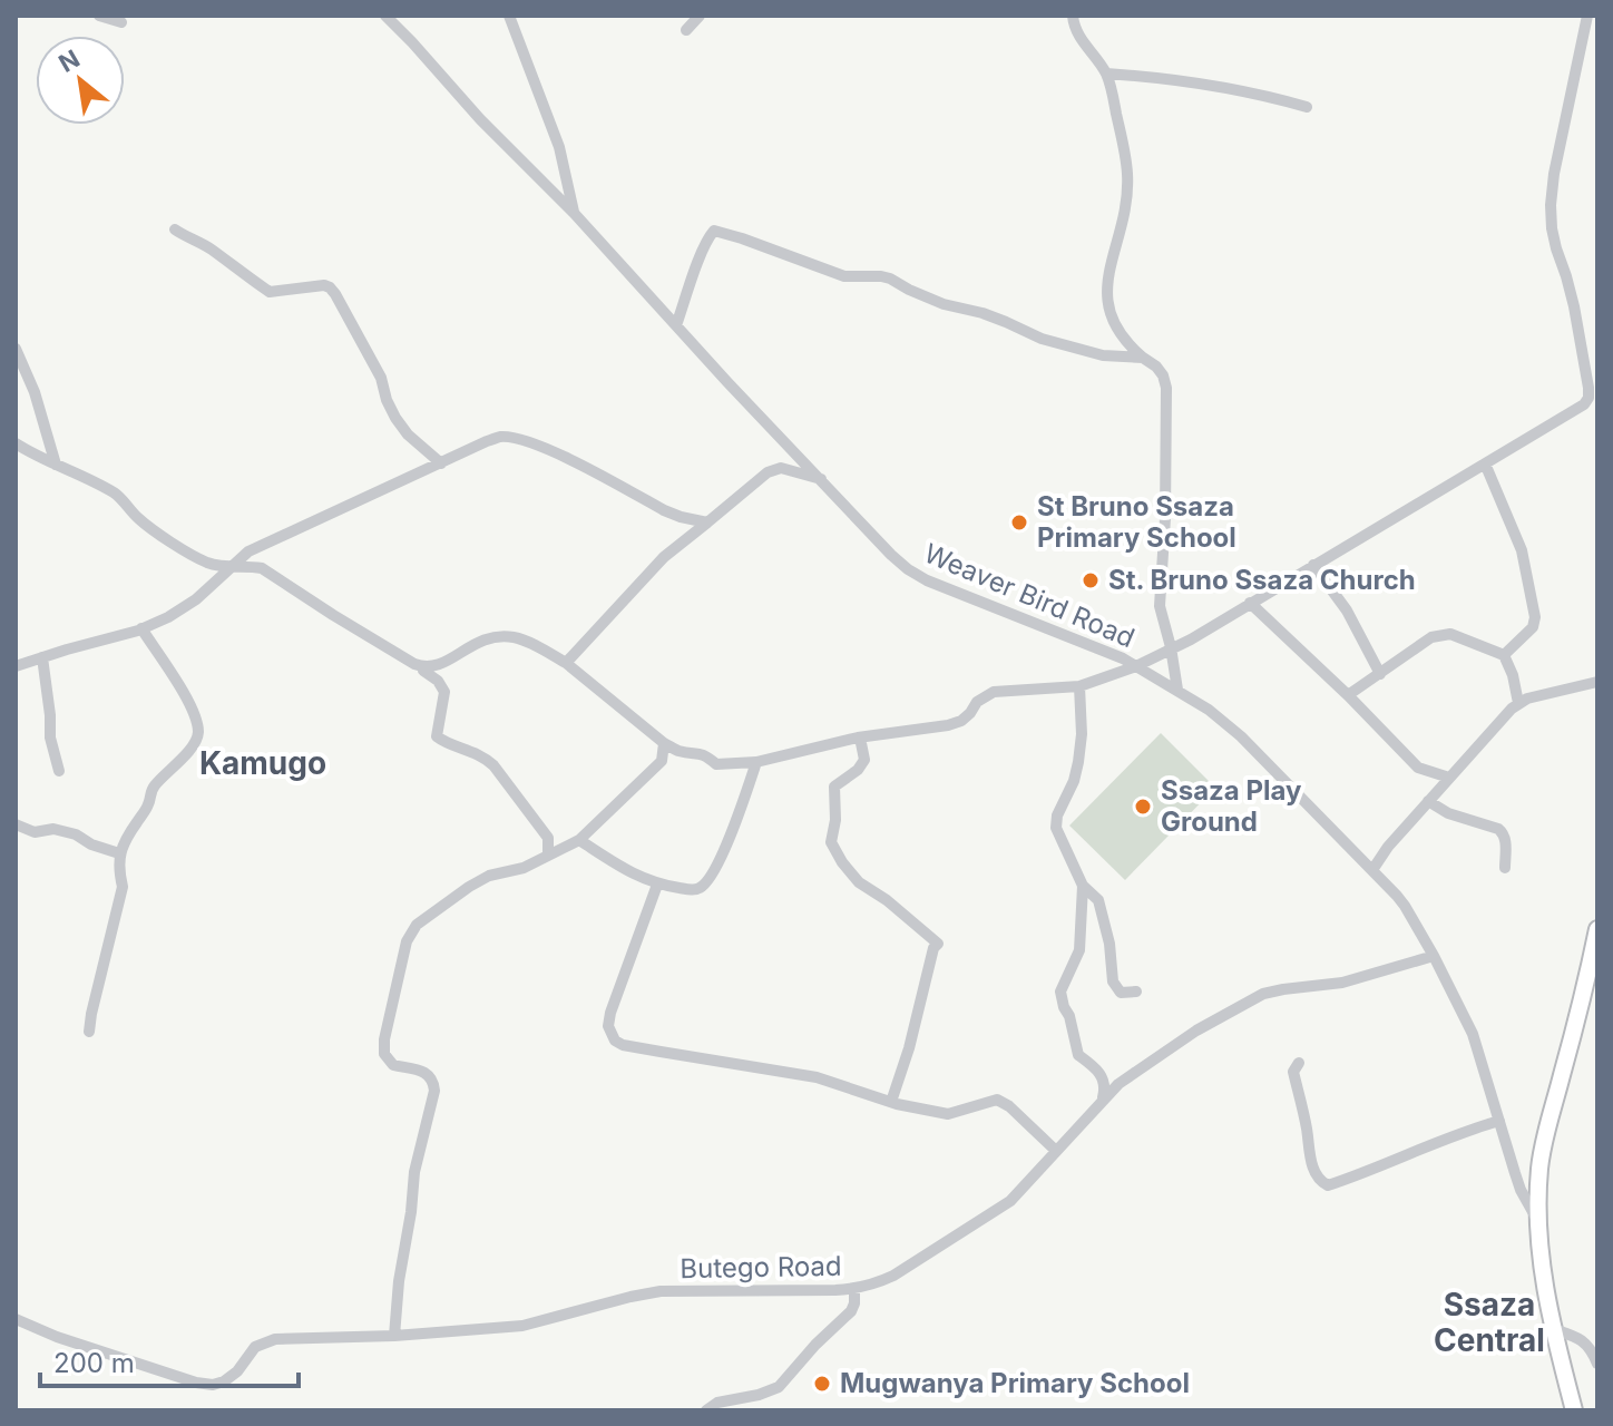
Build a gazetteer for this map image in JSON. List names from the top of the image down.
{
  "streets": {
    "street": ["Weaver Bird Road", "Butego Road"]
  },
  "crossings": [
    ["Weaver Bird Road", "Butego Road"]
  ],
  "districts": ["Kamugo", "Ssaza Central"],
  "places": [
    "St Bruno Ssaza Primary School",
    "St. Bruno Ssaza Church",
    "Ssaza Play Ground",
    "Mugwanya Primary School"
  ],
  "scale_bar": "200 m",
  "north": "top left"
}
